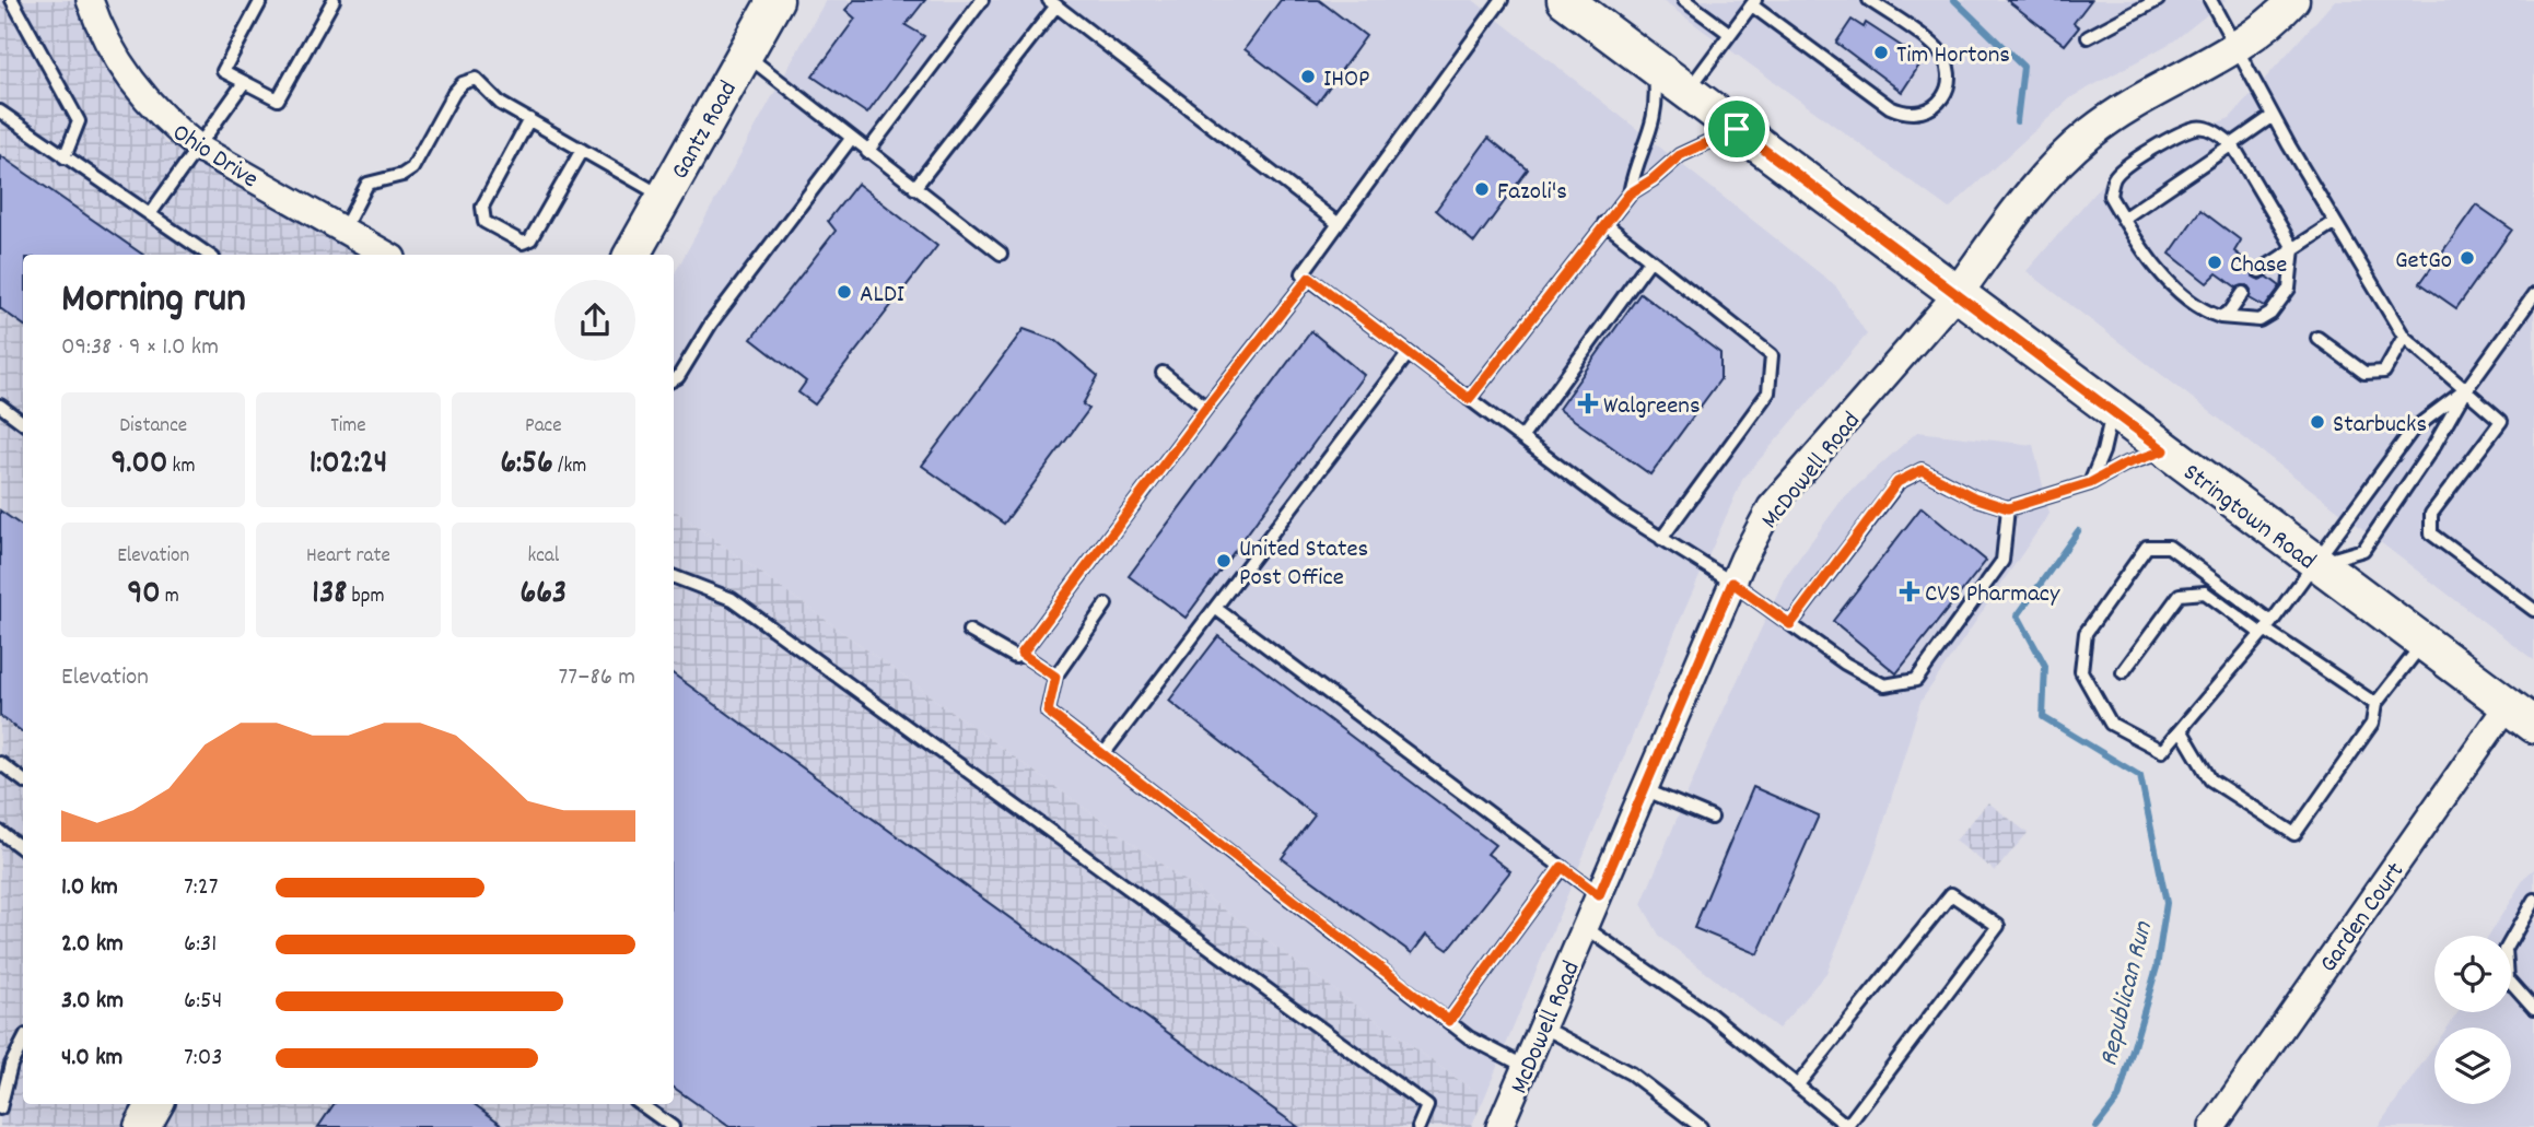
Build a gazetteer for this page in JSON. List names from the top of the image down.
{
  "streets": {
    "main road": ["Gantz Road", "Stringtown Road"],
    "street": ["Ohio Drive", "McDowell Road", "Garden Court"]
  },
  "crossings": [
    ["McDowell Road", "Stringtown Road"],
    ["Stringtown Road", "Garden Court"]
  ],
  "water": ["Republican Run"],
  "places": {
    "other": [
      "Tim Hortons",
      "IHOP",
      "Fazoli's",
      "GetGo",
      "Chase",
      "ALDI",
      "Starbucks",
      "United States Post Office"
    ],
    "health": ["Walgreens", "CVS Pharmacy"]
  },
  "page": {
    "heading": ["Morning run", "09:38 · 9 × 1.0 km"],
    "stats": [
      ["Distance", "9.00 km"],
      ["Time", "1:02:24"],
      ["Pace", "6:56 /km"],
      ["Elevation", "90 m"],
      ["Heart rate", "138 bpm"],
      ["kcal", "663"]
    ],
    "chart": ["Elevation", "77–86 m"],
    "list": [
      {
        "name": "1.0 km",
        "note": "7:27"
      },
      {
        "name": "2.0 km",
        "note": "6:31"
      },
      {
        "name": "3.0 km",
        "note": "6:54"
      },
      {
        "name": "4.0 km",
        "note": "7:03"
      }
    ]
  }
}
